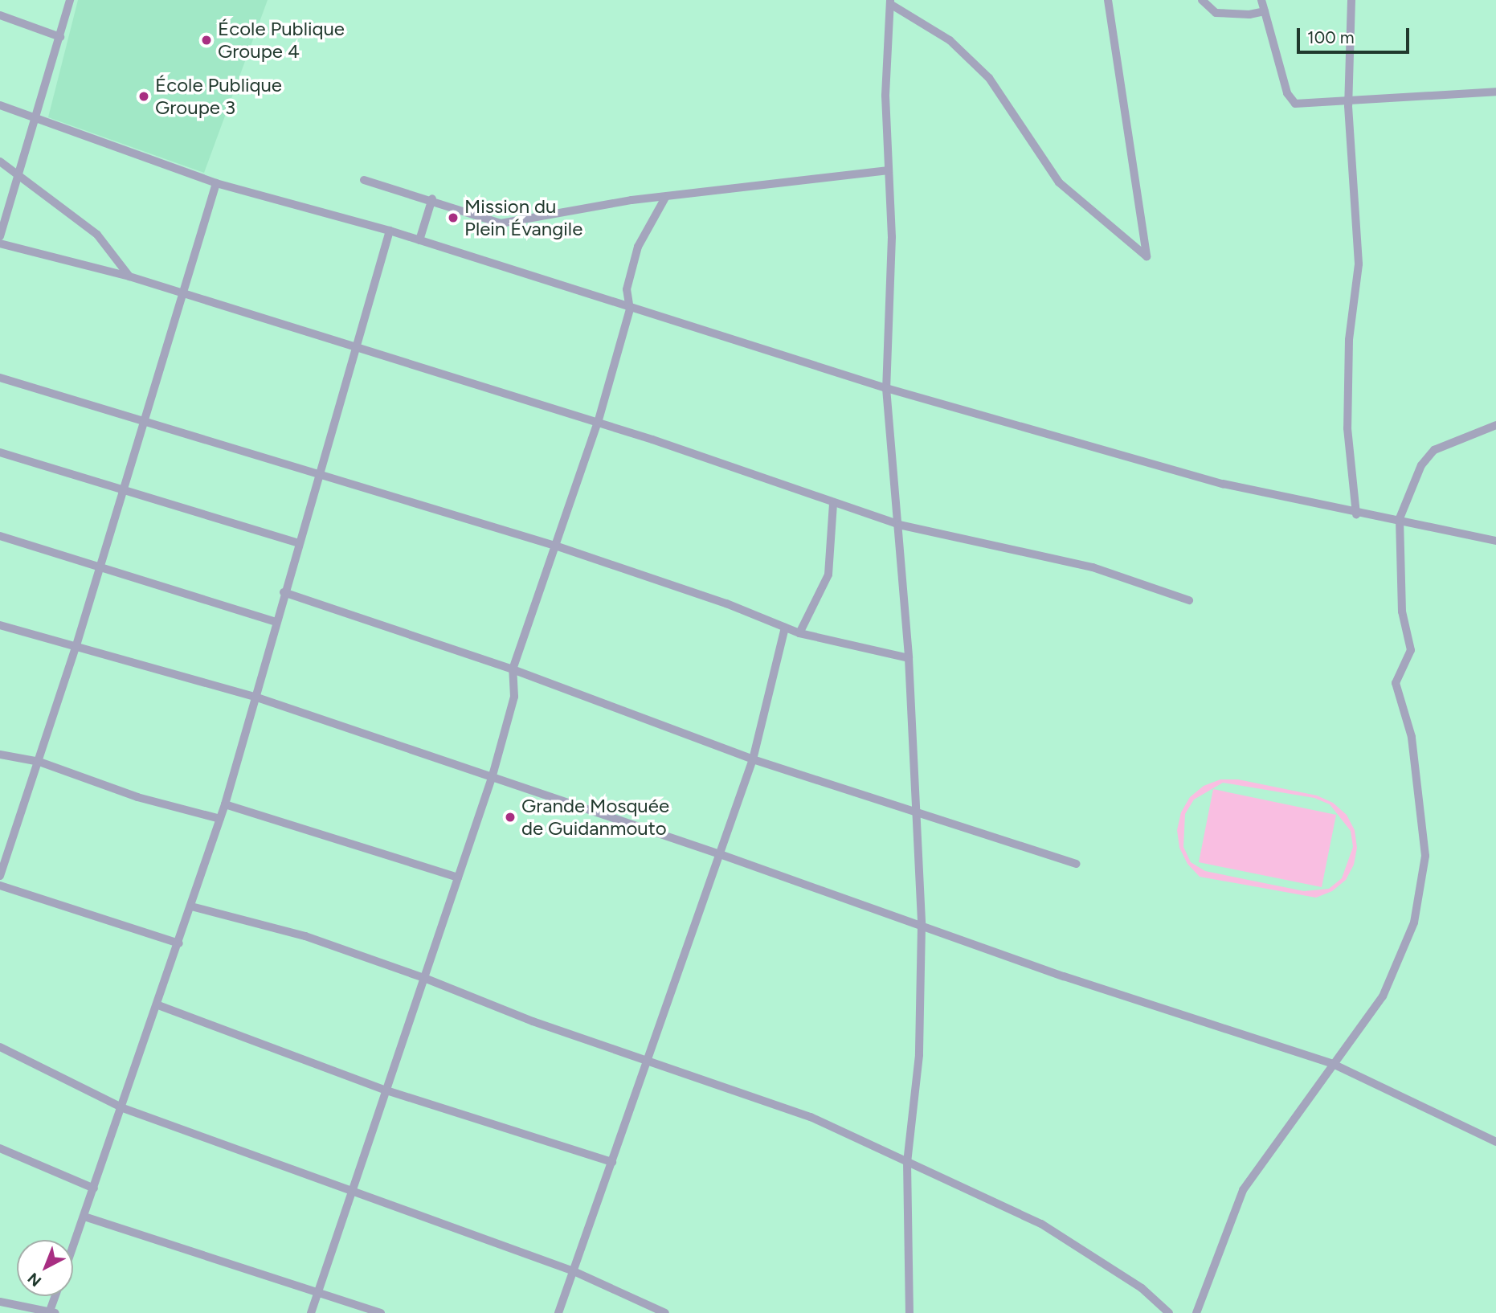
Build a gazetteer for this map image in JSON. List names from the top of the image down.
{
  "places": [
    "École Publique Groupe 4",
    "École Publique Groupe 3",
    "Mission du Plein Évangile",
    "Grande Mosquée de Guidanmouto"
  ],
  "scale_bar": "100 m",
  "north": "bottom left"
}
